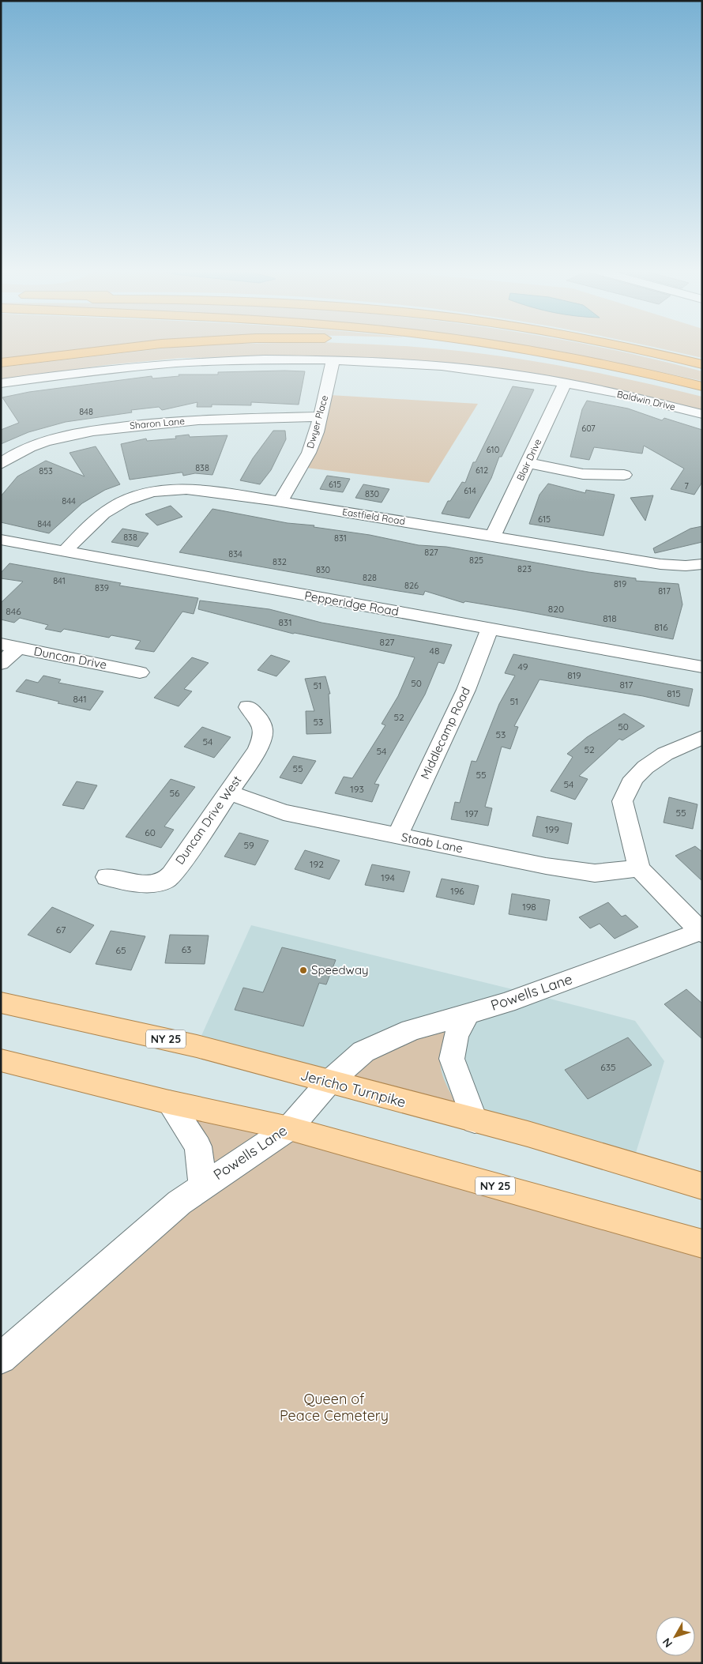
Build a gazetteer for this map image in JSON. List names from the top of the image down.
{
  "streets": {
    "main road": ["NY 25", "Jericho Turnpike"],
    "street": [
      "Baldwin Drive",
      "Dwyer Place",
      "Sharon Lane",
      "Blair Drive",
      "Eastfield Road",
      "Pepperidge Road",
      "Duncan Drive",
      "Middlecamp Road",
      "Duncan Drive West",
      "Staab Lane",
      "Powells Lane"
    ]
  },
  "crossings": [
    ["Baldwin Drive", "Dwyer Place"],
    ["Baldwin Drive", "Blair Drive"],
    ["Dwyer Place", "Sharon Lane"],
    ["Dwyer Place", "Eastfield Road"],
    ["Blair Drive", "Eastfield Road"],
    ["Eastfield Road", "Pepperidge Road"],
    ["Pepperidge Road", "Middlecamp Road"],
    ["Middlecamp Road", "Staab Lane"],
    ["Duncan Drive West", "Staab Lane"],
    ["Powells Lane", "NY 25"],
    ["Powells Lane", "Jericho Turnpike"]
  ],
  "parks": ["Queen of Peace Cemetery"],
  "places": ["Speedway"],
  "house_numbers": [
    "848",
    "607",
    "610",
    "838",
    "612",
    "853",
    "615",
    "7",
    "614",
    "830",
    "844",
    "615",
    "844",
    "838",
    "831",
    "827",
    "834",
    "825",
    "832",
    "823",
    "830",
    "828",
    "841",
    "819",
    "826",
    "839",
    "817",
    "820",
    "846",
    "818",
    "831",
    "816",
    "827",
    "48",
    "49",
    "819",
    "50",
    "817",
    "51",
    "815",
    "841",
    "51",
    "52",
    "53",
    "50",
    "53",
    "54",
    "52",
    "54",
    "55",
    "55",
    "54",
    "193",
    "56",
    "55",
    "197",
    "199",
    "60",
    "59",
    "192",
    "194",
    "196",
    "198",
    "67",
    "63",
    "65",
    "635"
  ],
  "north": "bottom left"
}
